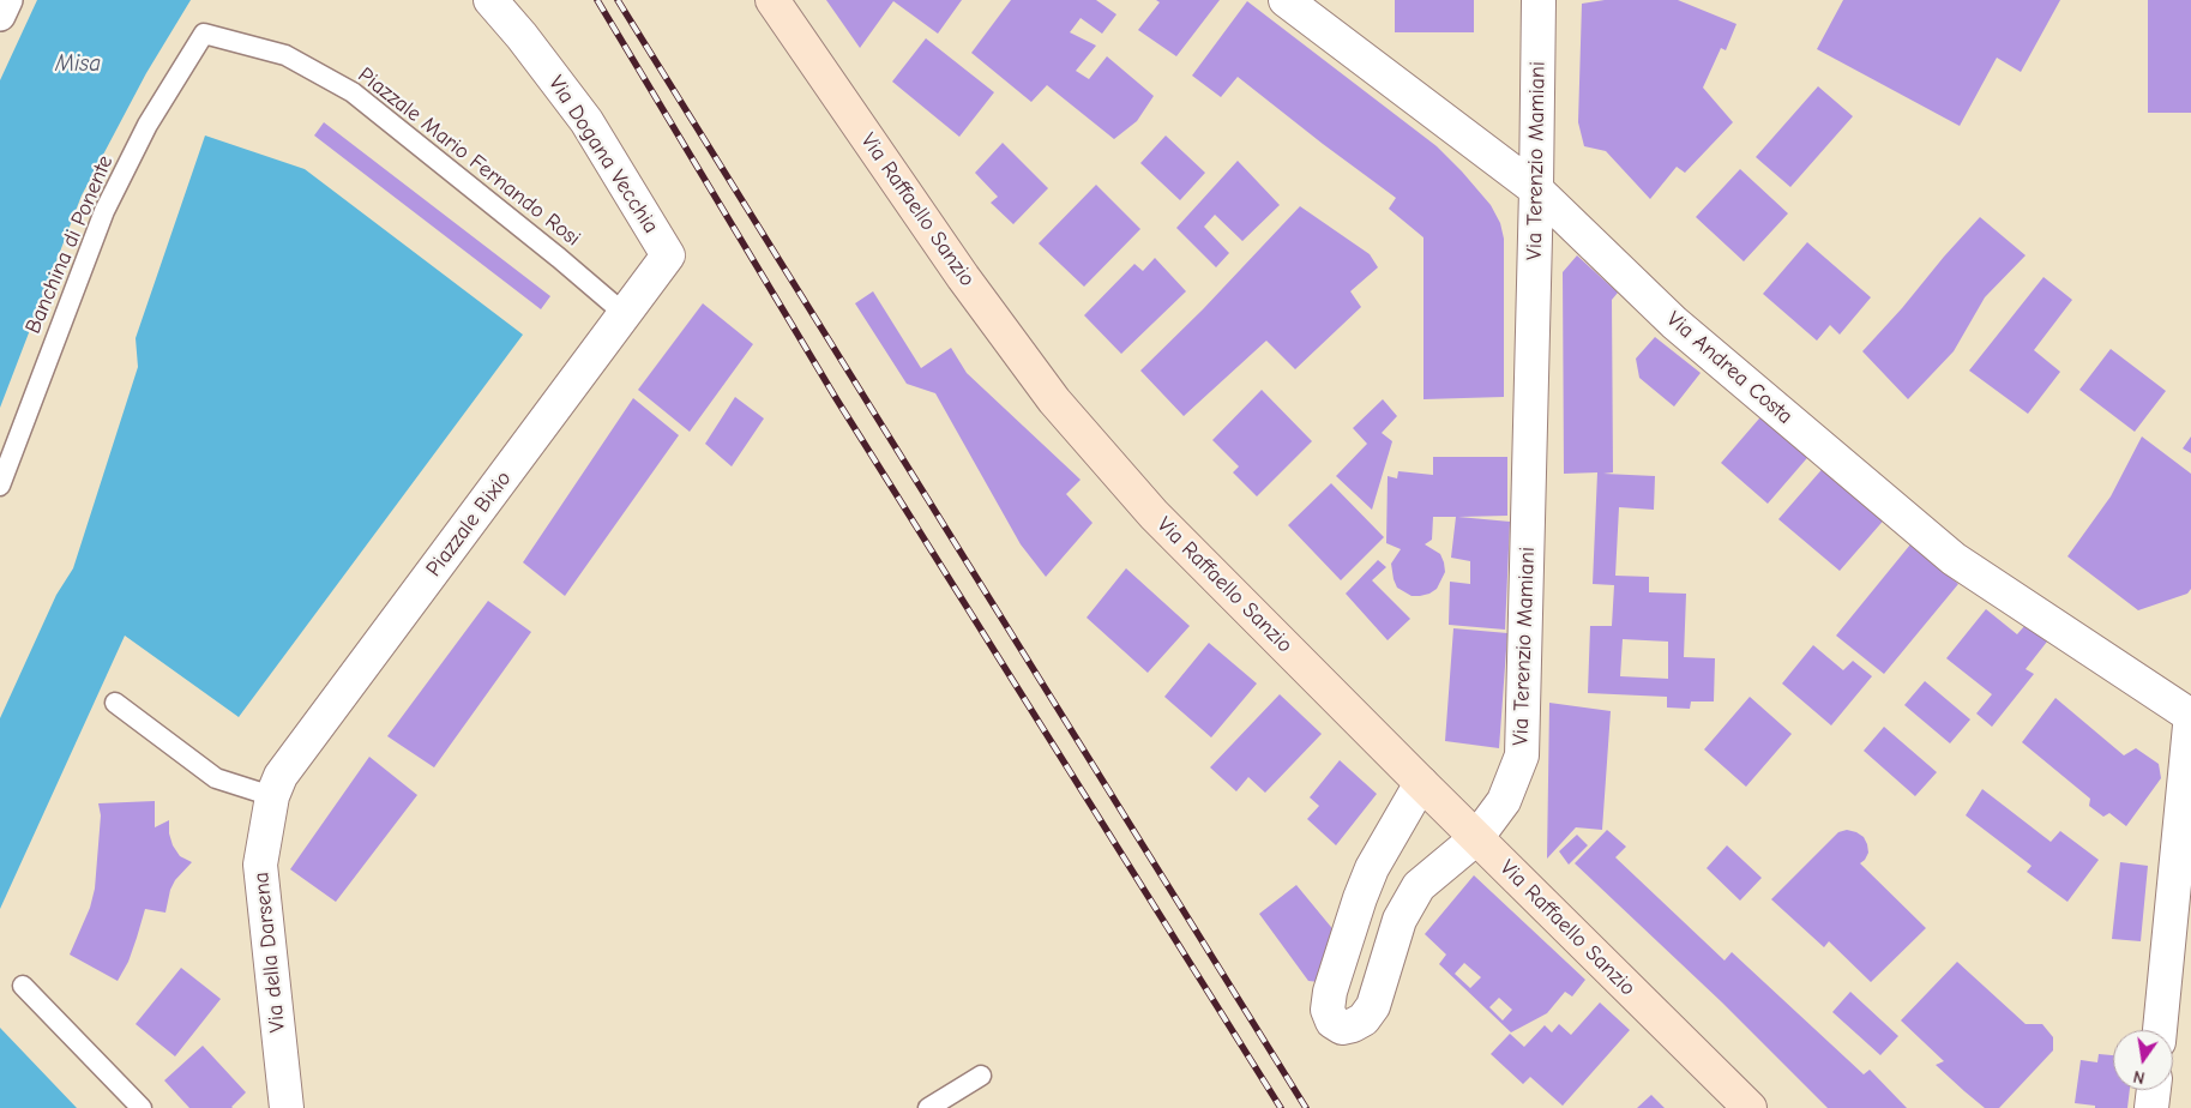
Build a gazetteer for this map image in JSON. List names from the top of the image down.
{
  "streets": {
    "main road": ["Via Raffaello Sanzio"],
    "street": [
      "Via Dogana Vecchia",
      "Via Terenzio Mamiani",
      "Via Andrea Costa",
      "Piazzale Bixio",
      "Via della Darsena"
    ],
    "lane": ["Piazzale Mario Fernando Rosi", "Banchina di Ponente"]
  },
  "crossings": [
    ["Via Dogana Vecchia", "Piazzale Bixio"],
    ["Piazzale Mario Fernando Rosi", "Banchina di Ponente"],
    ["Piazzale Mario Fernando Rosi", "Piazzale Bixio"],
    ["Via Terenzio Mamiani", "Via Raffaello Sanzio"],
    ["Via Terenzio Mamiani", "Via Andrea Costa"],
    ["Piazzale Bixio", "Via della Darsena"]
  ],
  "water": ["Misa"],
  "north": "bottom"
}
